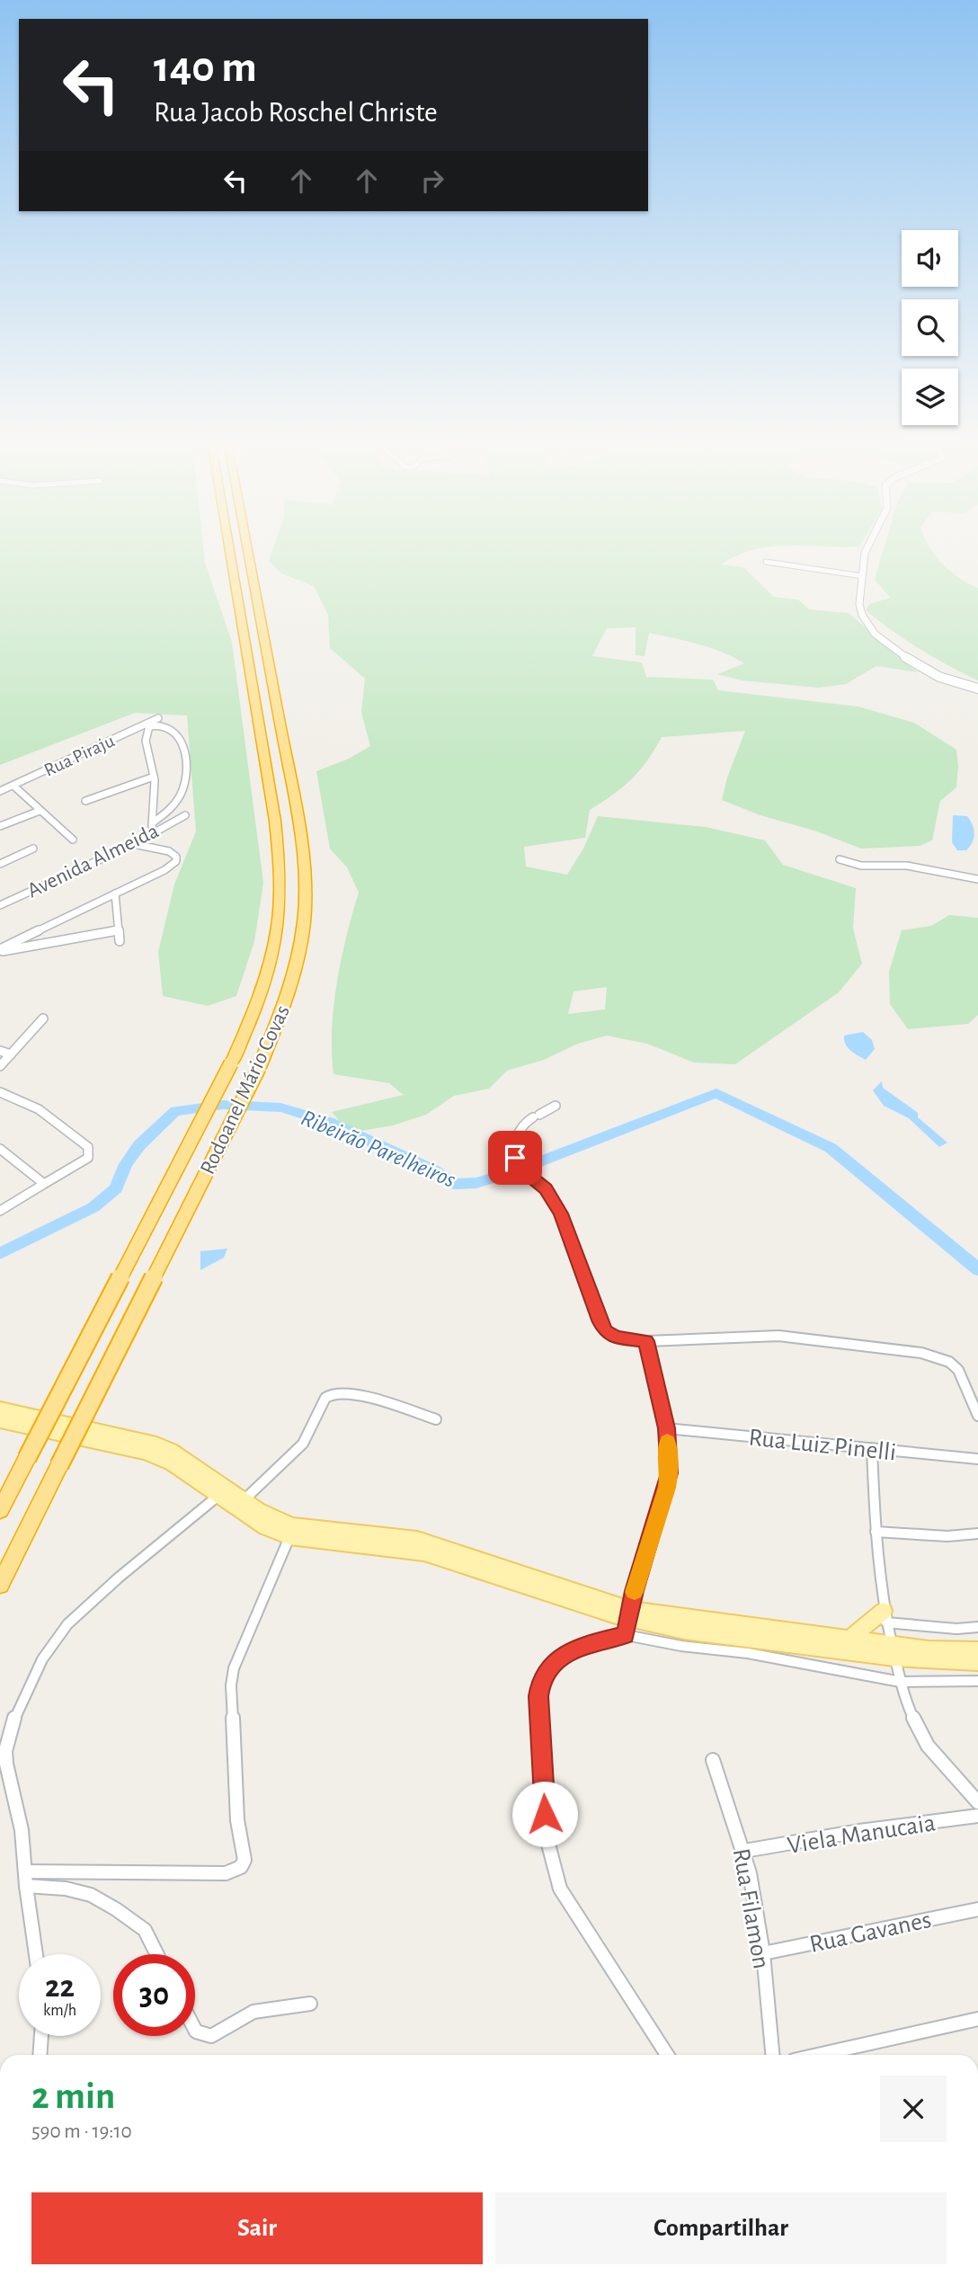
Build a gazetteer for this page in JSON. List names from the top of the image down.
{
  "streets": {
    "highway": ["Rodoanel Mário Covas"],
    "street": [
      "Rua Piraju",
      "Avenida Almeida",
      "Rua Luiz Pinelli",
      "Viela Manucaia",
      "Rua Filamon",
      "Rua Gavanes"
    ]
  },
  "crossings": [
    ["Viela Manucaia", "Rua Filamon"],
    ["Rua Filamon", "Rua Gavanes"]
  ],
  "water": ["Ribeirão Parelheiros"],
  "page": {
    "turn": ["140 m", "Rua Jacob Roschel Christe"],
    "speed": "22 km/h",
    "limit": "30",
    "heading": ["2 min", "590 m · 19:10"],
    "buttons": ["Sair", "Compartilhar"]
  }
}
